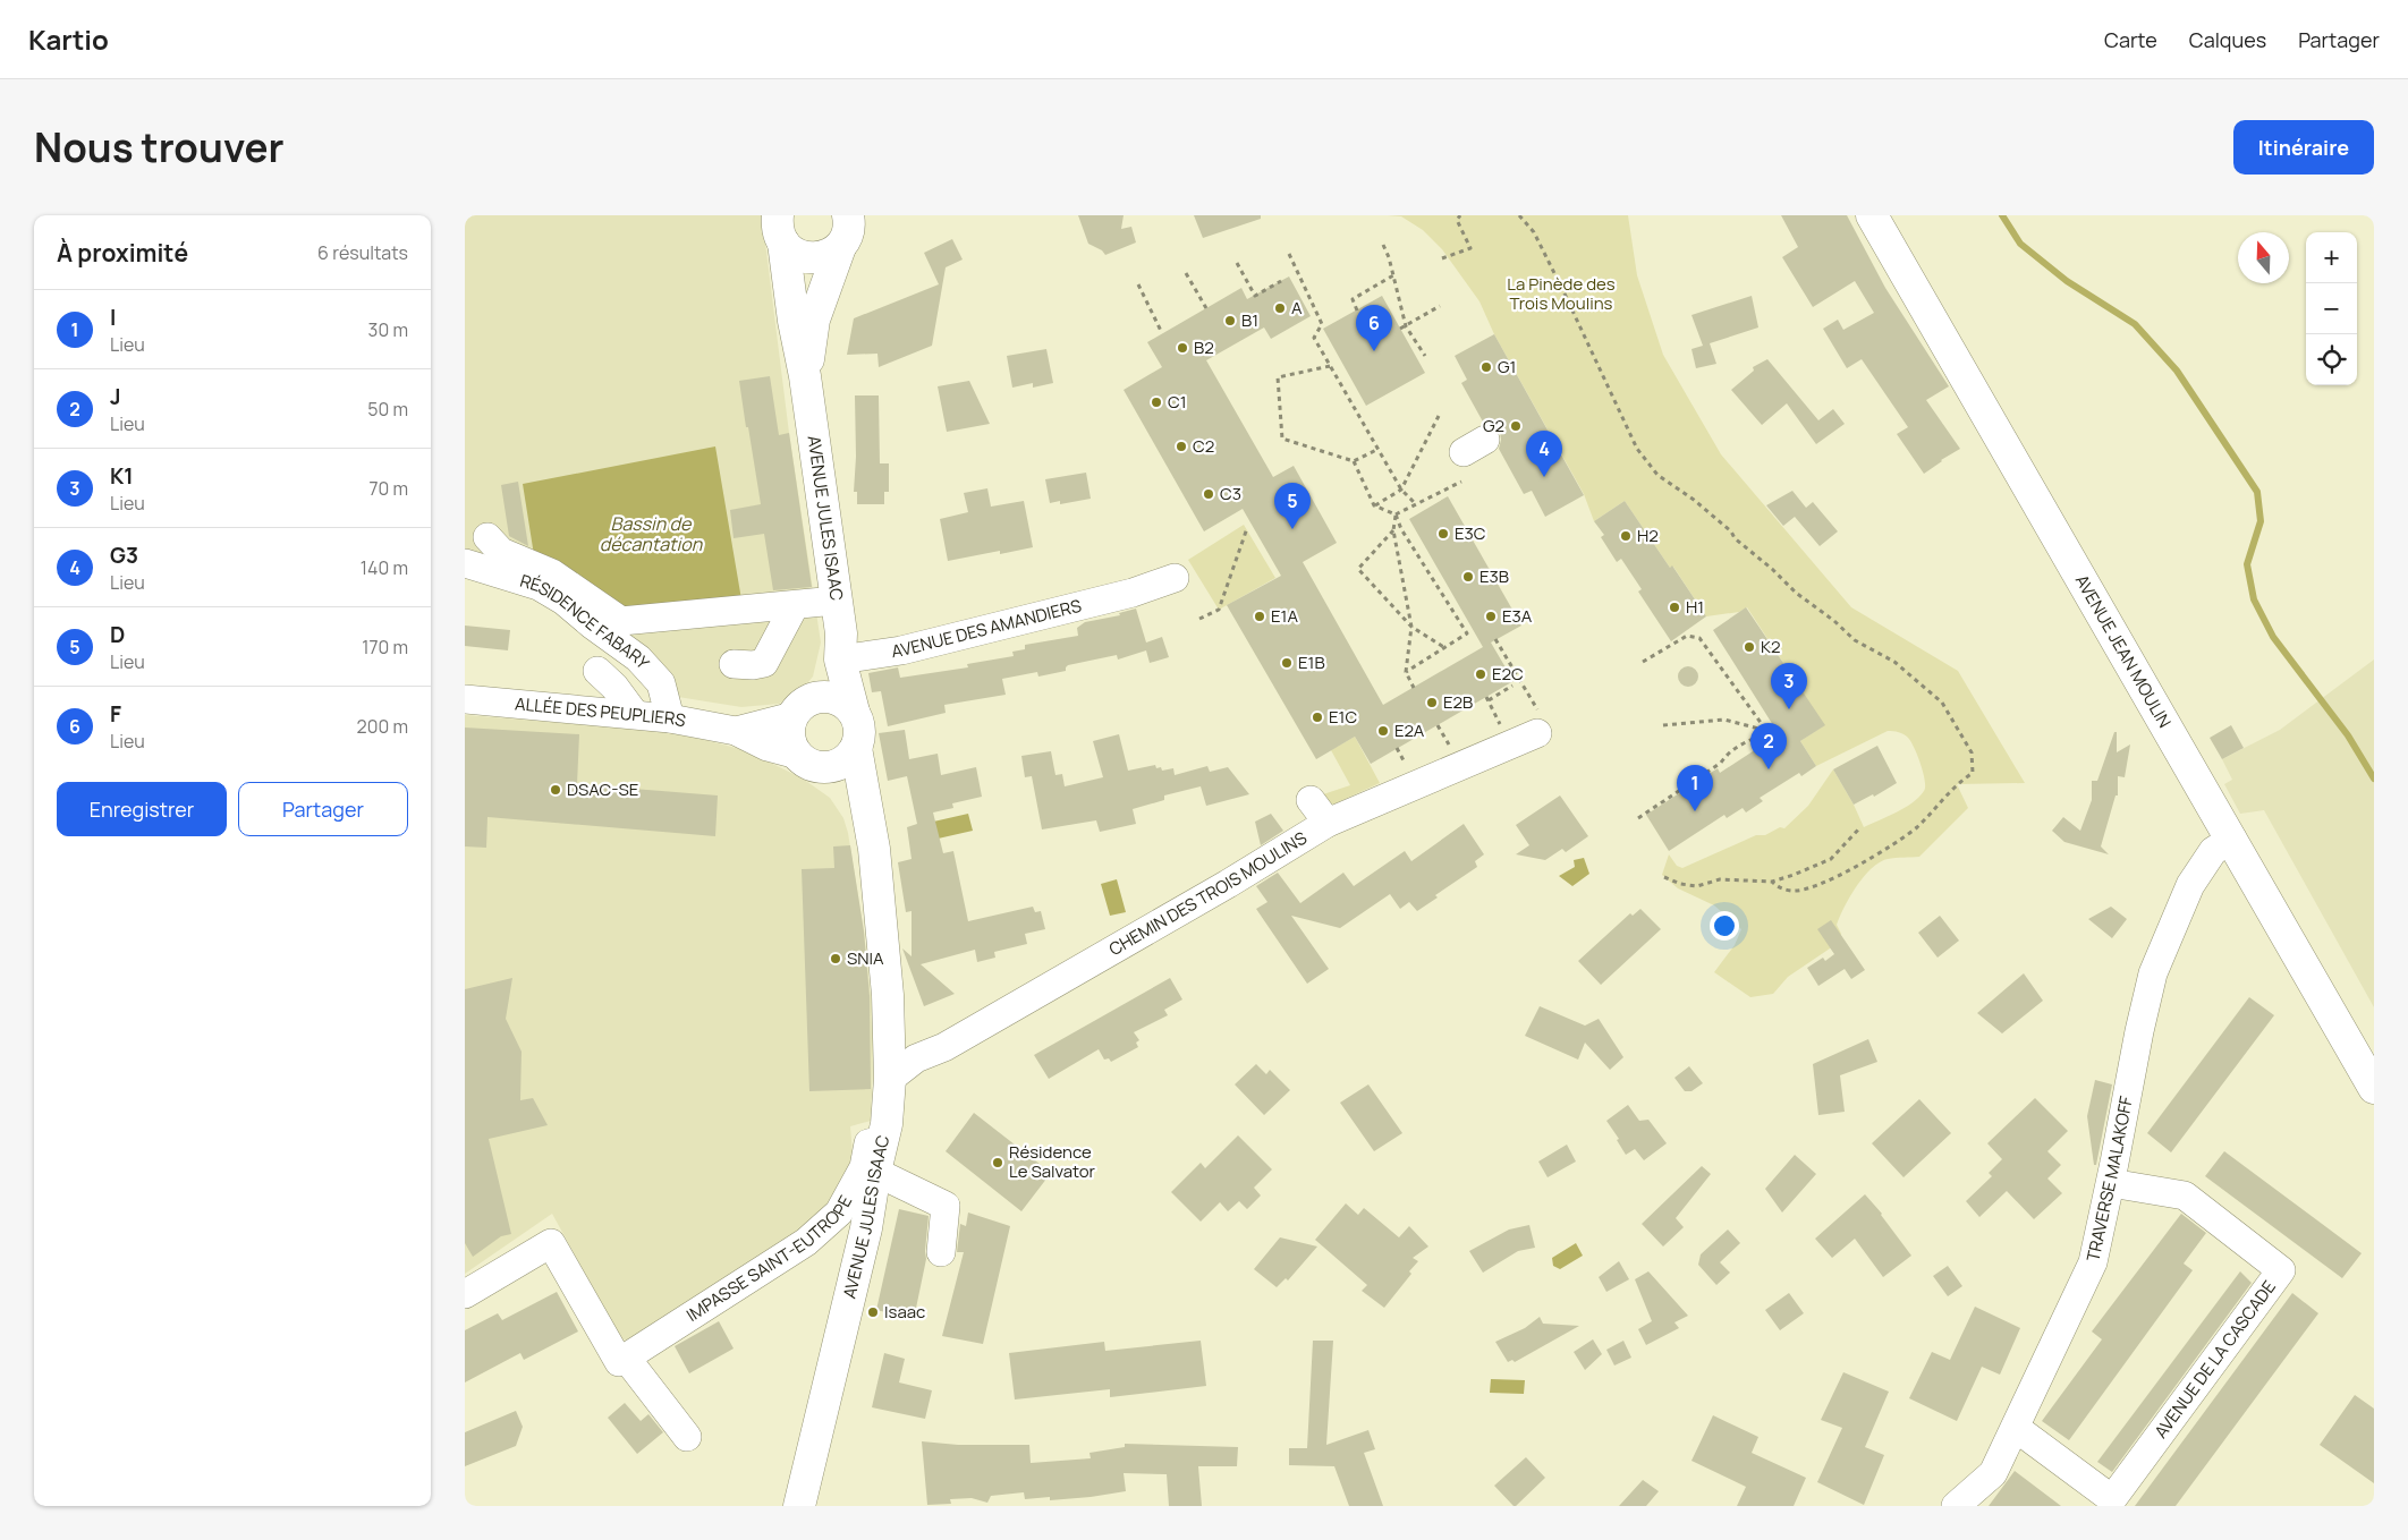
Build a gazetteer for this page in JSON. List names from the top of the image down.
{
  "streets": {
    "main road": ["AVENUE JULES ISAAC", "AVENUE JEAN MOULIN"],
    "street": [
      "RÉSIDENCE FABARY",
      "AVENUE DES AMANDIERS",
      "ALLÉE DES PEUPLIERS",
      "CHEMIN DES TROIS MOULINS",
      "TRAVERSE MALAKOFF",
      "IMPASSE SAINT-EUTROPE",
      "AVENUE DE LA CASCADE"
    ]
  },
  "crossings": [
    ["AVENUE JULES ISAAC", "AVENUE DES AMANDIERS"],
    ["AVENUE JULES ISAAC", "ALLÉE DES PEUPLIERS"],
    ["AVENUE JULES ISAAC", "CHEMIN DES TROIS MOULINS"],
    ["AVENUE JULES ISAAC", "IMPASSE SAINT-EUTROPE"],
    ["RÉSIDENCE FABARY", "ALLÉE DES PEUPLIERS"],
    ["AVENUE JEAN MOULIN", "TRAVERSE MALAKOFF"],
    ["TRAVERSE MALAKOFF", "AVENUE DE LA CASCADE"]
  ],
  "water": ["Bassin de décantation"],
  "parks": ["La Pinède des Trois Moulins"],
  "places": [
    "A",
    "B1",
    "B2",
    "G1",
    "C1",
    "G2",
    "C2",
    "C3",
    "E3C",
    "H2",
    "E3B",
    "H1",
    "E1A",
    "E3A",
    "K2",
    "E1B",
    "E2C",
    "E2B",
    "E1C",
    "E2A",
    "DSAC-SE",
    "SNIA",
    "Résidence Le Salvator",
    "Isaac"
  ],
  "north": "top",
  "page": {
    "header": "Kartio",
    "nav": ["Carte", "Calques", "Partager"],
    "title": "Nous trouver",
    "buttons": [
      "Itinéraire",
      ["Enregistrer", "Partager"]
    ],
    "heading": ["À proximité", "6 résultats"],
    "map_buttons": ["+", "−"],
    "list": [
      {
        "mark": "1",
        "name": "I",
        "note": "Lieu",
        "value": "30 m"
      },
      {
        "mark": "2",
        "name": "J",
        "note": "Lieu",
        "value": "50 m"
      },
      {
        "mark": "3",
        "name": "K1",
        "note": "Lieu",
        "value": "70 m"
      },
      {
        "mark": "4",
        "name": "G3",
        "note": "Lieu",
        "value": "140 m"
      },
      {
        "mark": "5",
        "name": "D",
        "note": "Lieu",
        "value": "170 m"
      },
      {
        "mark": "6",
        "name": "F",
        "note": "Lieu",
        "value": "200 m"
      }
    ],
    "pins": [
      "6",
      "4",
      "5",
      "3",
      "2",
      "1"
    ]
  }
}
